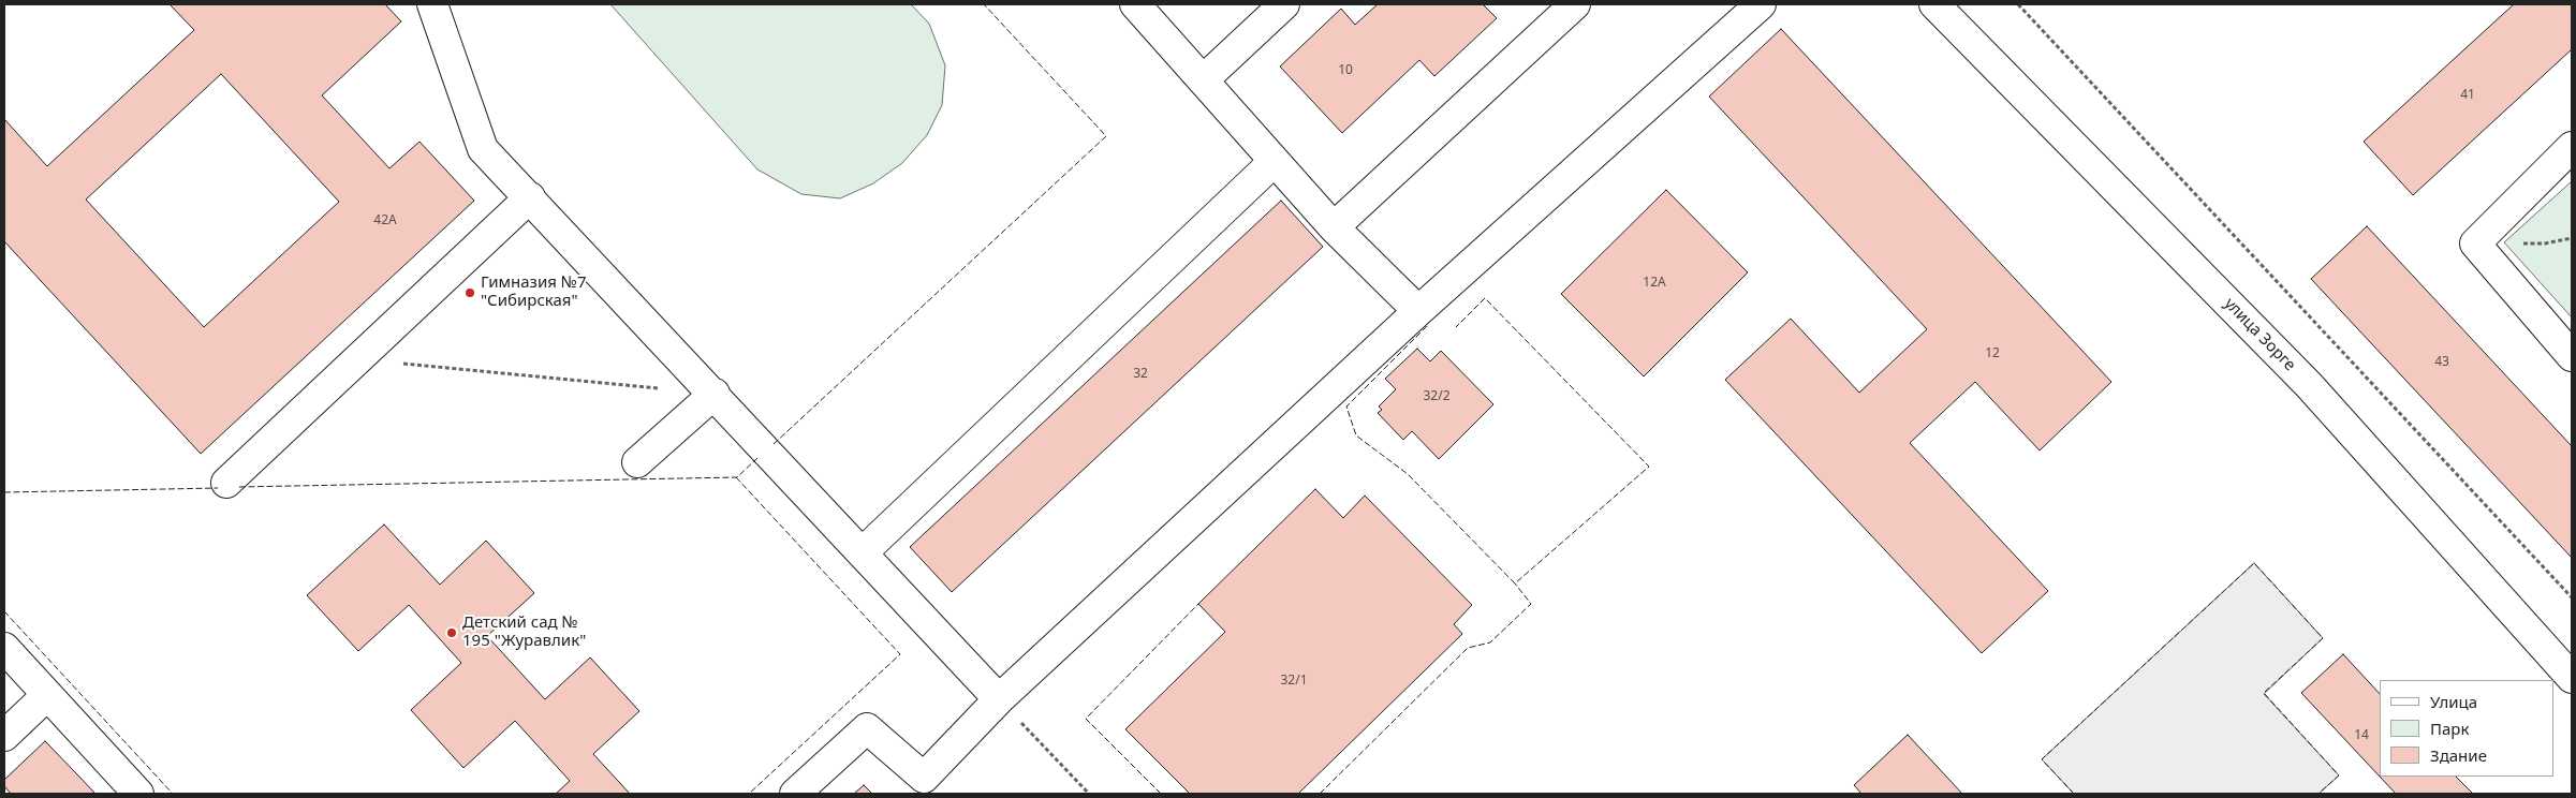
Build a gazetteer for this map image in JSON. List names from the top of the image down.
{
  "streets": {
    "street": ["улица Зорге"]
  },
  "places": ["Гимназия №7 \"Сибирская\"", "Детский сад № 195 \"Журавлик\""],
  "house_numbers": [
    "10",
    "41",
    "42А",
    "12А",
    "12",
    "43",
    "32",
    "32/2",
    "32/1",
    "14"
  ],
  "legend": ["Улица", "Парк", "Здание"]
}
